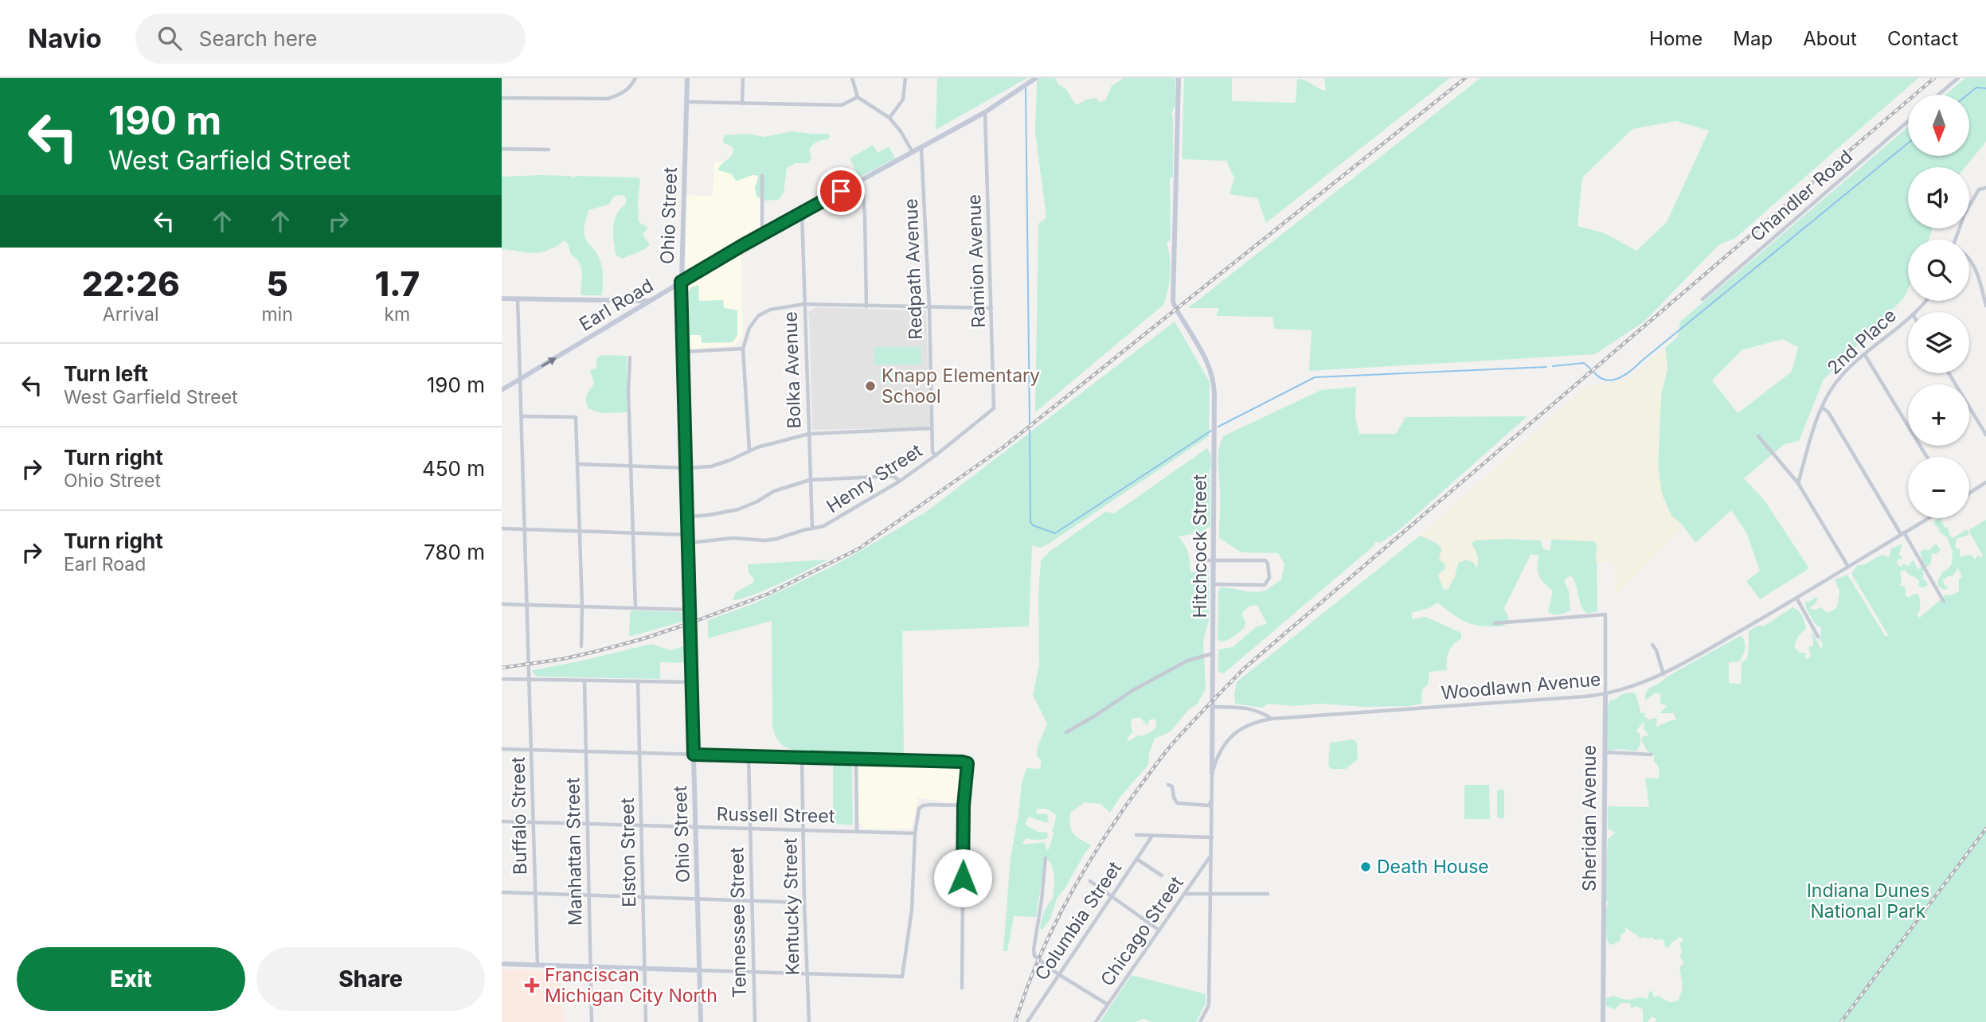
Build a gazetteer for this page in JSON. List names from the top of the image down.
{
  "streets": {
    "street": [
      "Chandler Road",
      "Ohio Street",
      "Ramion Avenue",
      "Redpath Avenue",
      "Earl Road",
      "2nd Place",
      "Bolka Avenue",
      "Henry Street",
      "Hitchcock Street",
      "Woodlawn Avenue",
      "Russell Street",
      "Buffalo Street",
      "Sheridan Avenue",
      "Manhattan Street",
      "Elston Street",
      "Kentucky Street",
      "Columbia Street",
      "Tennessee Street",
      "Chicago Street"
    ]
  },
  "crossings": [
    ["Ohio Street", "Earl Road"],
    ["Ohio Street", "Henry Street"],
    ["Ohio Street", "Russell Street"],
    ["Ramion Avenue", "Earl Road"],
    ["Ramion Avenue", "Henry Street"],
    ["Redpath Avenue", "Earl Road"],
    ["Redpath Avenue", "Henry Street"],
    ["Earl Road", "Bolka Avenue"],
    ["Earl Road", "Buffalo Street"],
    ["Bolka Avenue", "Henry Street"],
    ["Hitchcock Street", "Woodlawn Avenue"],
    ["Hitchcock Street", "Chicago Street"],
    ["Woodlawn Avenue", "Sheridan Avenue"],
    ["Russell Street", "Buffalo Street"],
    ["Russell Street", "Manhattan Street"],
    ["Russell Street", "Elston Street"],
    ["Russell Street", "Kentucky Street"],
    ["Russell Street", "Tennessee Street"]
  ],
  "parks": ["Indiana Dunes National Park"],
  "places": {
    "other": ["Knapp Elementary School", "Death House"],
    "health": ["Franciscan Michigan City North"]
  },
  "north": "bottom",
  "page": {
    "header": "Navio",
    "search": "Search here",
    "nav": [
      "Home",
      "Map",
      "About",
      "Contact"
    ],
    "turn": ["190 m", "West Garfield Street"],
    "map_buttons": ["+", "−"],
    "eta": [
      "22:26",
      "Arrival",
      "5",
      "min",
      "1.7",
      "km"
    ],
    "list": [
      {
        "name": "Turn left",
        "note": "West Garfield Street",
        "value": "190 m"
      },
      {
        "name": "Turn right",
        "note": "Ohio Street",
        "value": "450 m"
      },
      {
        "name": "Turn right",
        "note": "Earl Road",
        "value": "780 m"
      }
    ],
    "buttons": ["Exit", "Share"]
  }
}
